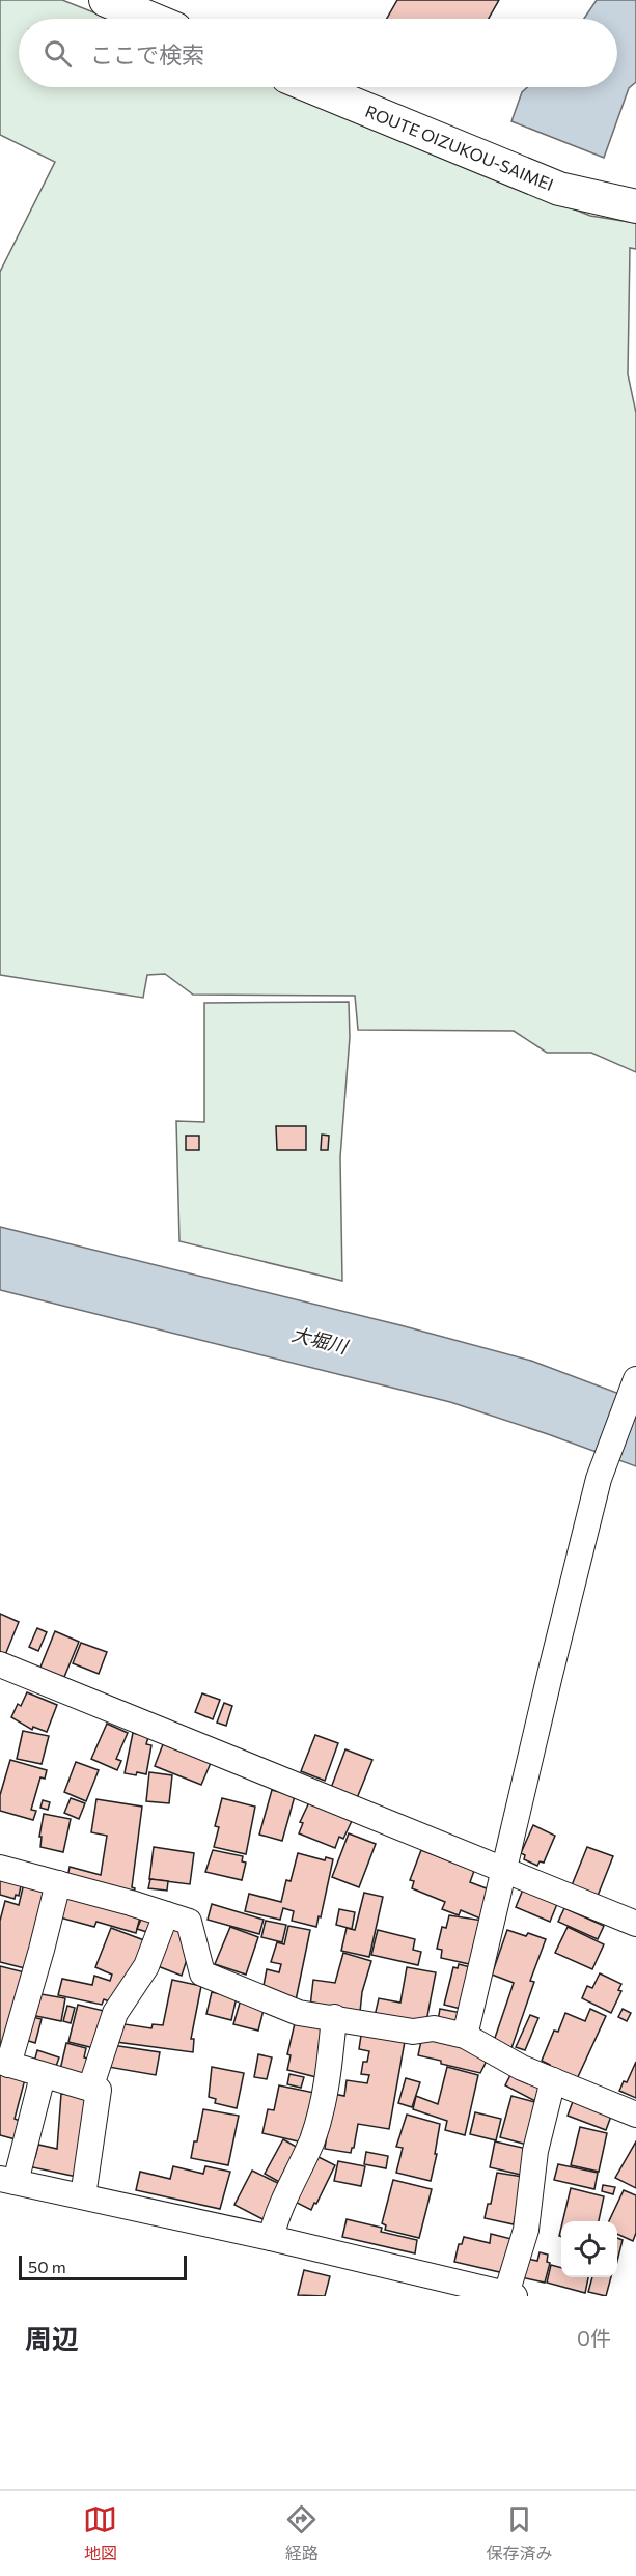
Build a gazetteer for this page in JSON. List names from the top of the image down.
{
  "streets": {
    "main road": ["ROUTE OIZUKOU-SAIMEI"]
  },
  "water": ["大堀川"],
  "scale_bar": "50 m",
  "page": {
    "search": "ここで検索",
    "scale": "50 m",
    "heading": ["周辺", "0件"],
    "nav": ["地図", "経路", "保存済み"]
  }
}
